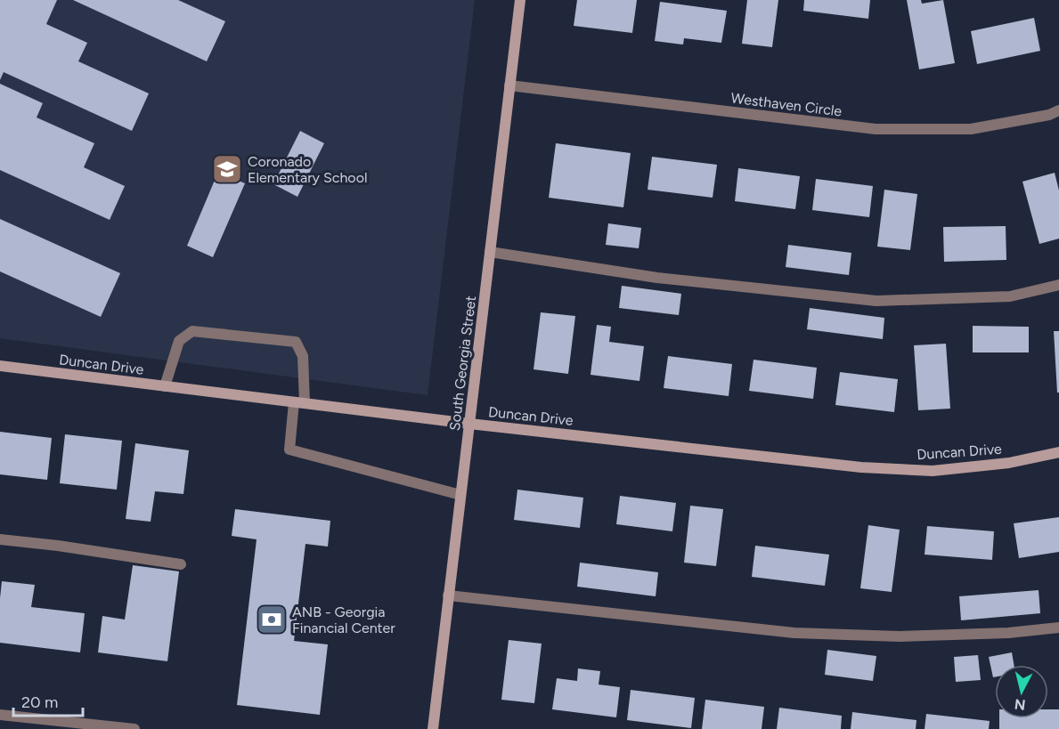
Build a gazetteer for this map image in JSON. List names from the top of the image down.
{
  "streets": {
    "street": ["Westhaven Circle", "South Georgia Street", "Duncan Drive"]
  },
  "crossings": [
    ["Westhaven Circle", "South Georgia Street"],
    ["South Georgia Street", "Duncan Drive"]
  ],
  "places": {
    "school or university": ["Coronado Elementary School"],
    "bank": ["ANB - Georgia Financial Center"]
  },
  "scale_bar": "20 m",
  "north": "bottom"
}
